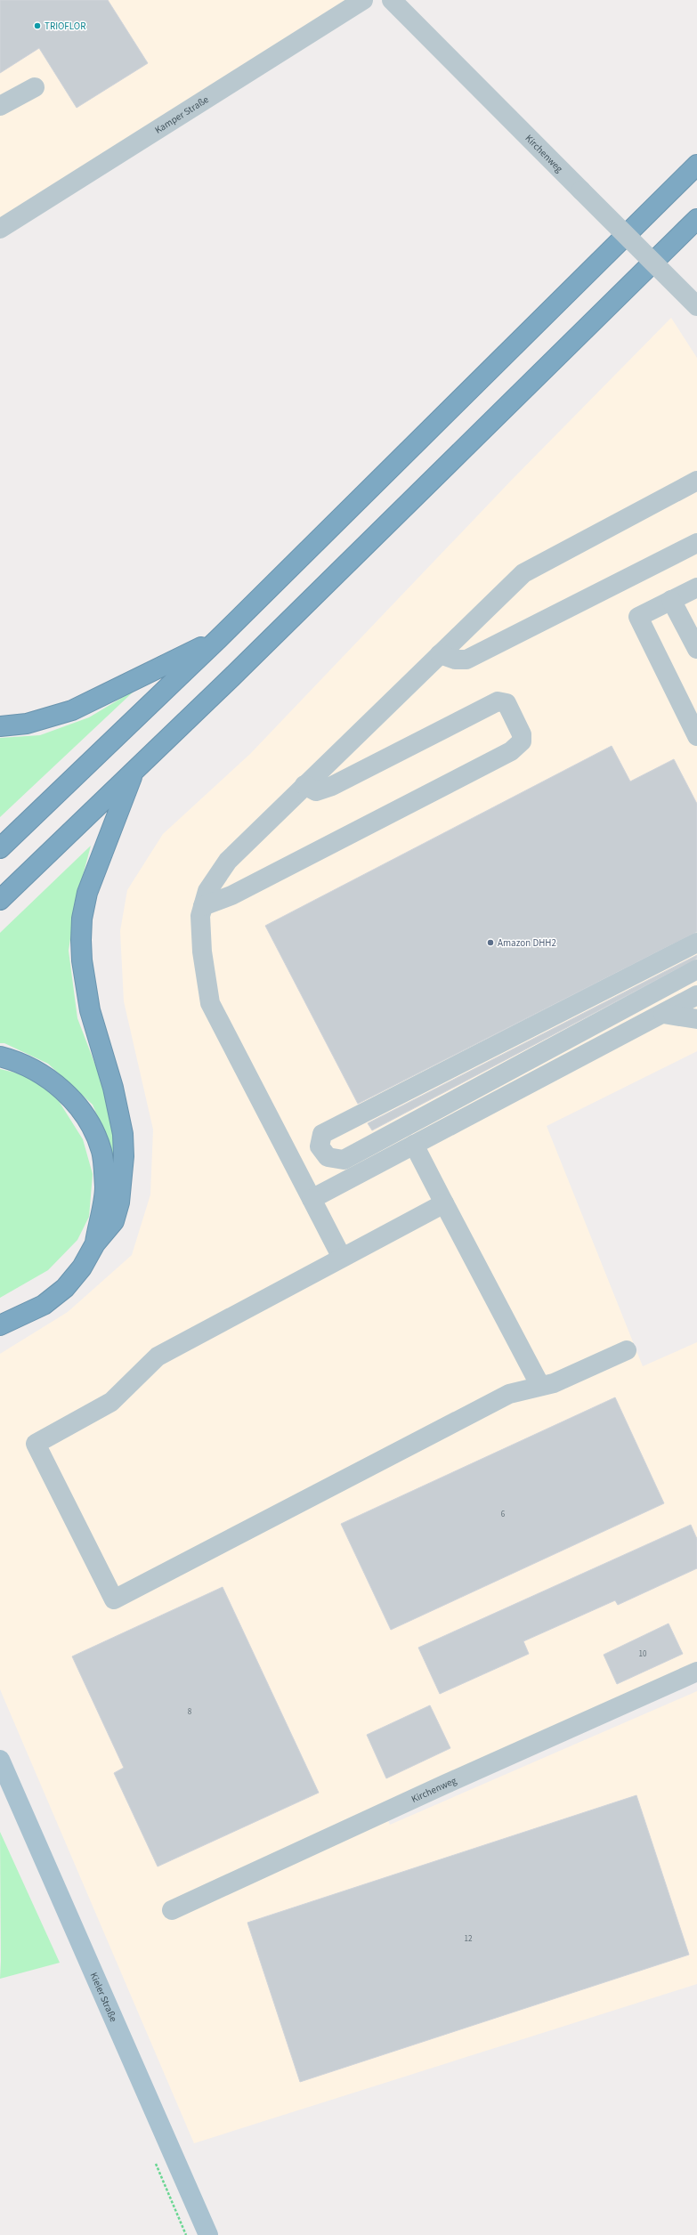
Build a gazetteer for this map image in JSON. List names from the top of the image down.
{
  "streets": {
    "main road": ["Kieler Straße"],
    "street": ["Kamper Straße", "Kirchenweg"]
  },
  "places": ["TRIOFLOR", "Amazon DHH2"],
  "house_numbers": [
    "6",
    "10",
    "8",
    "12"
  ]
}
